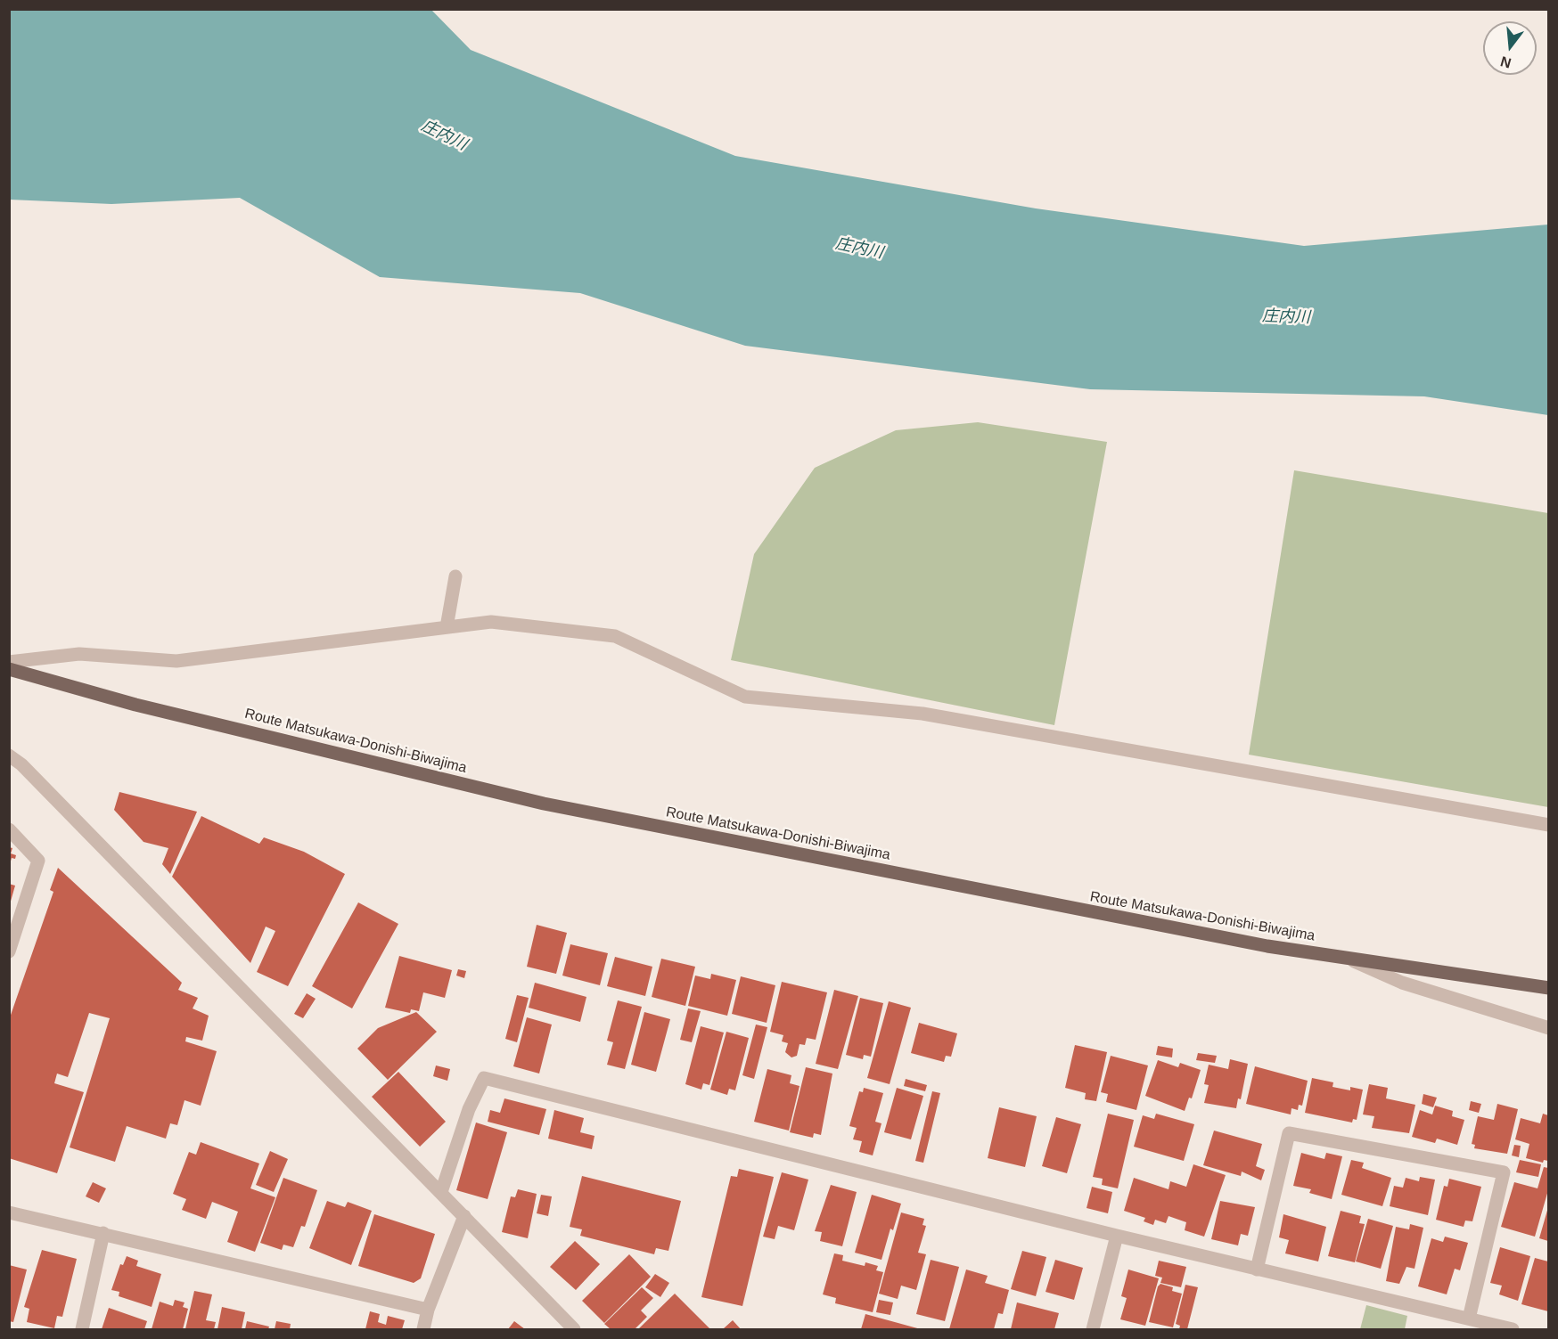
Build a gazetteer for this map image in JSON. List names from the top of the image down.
{
  "streets": {
    "main road": ["Route Matsukawa-Donishi-Biwajima"]
  },
  "water": ["庄内川"],
  "north": "bottom"
}
